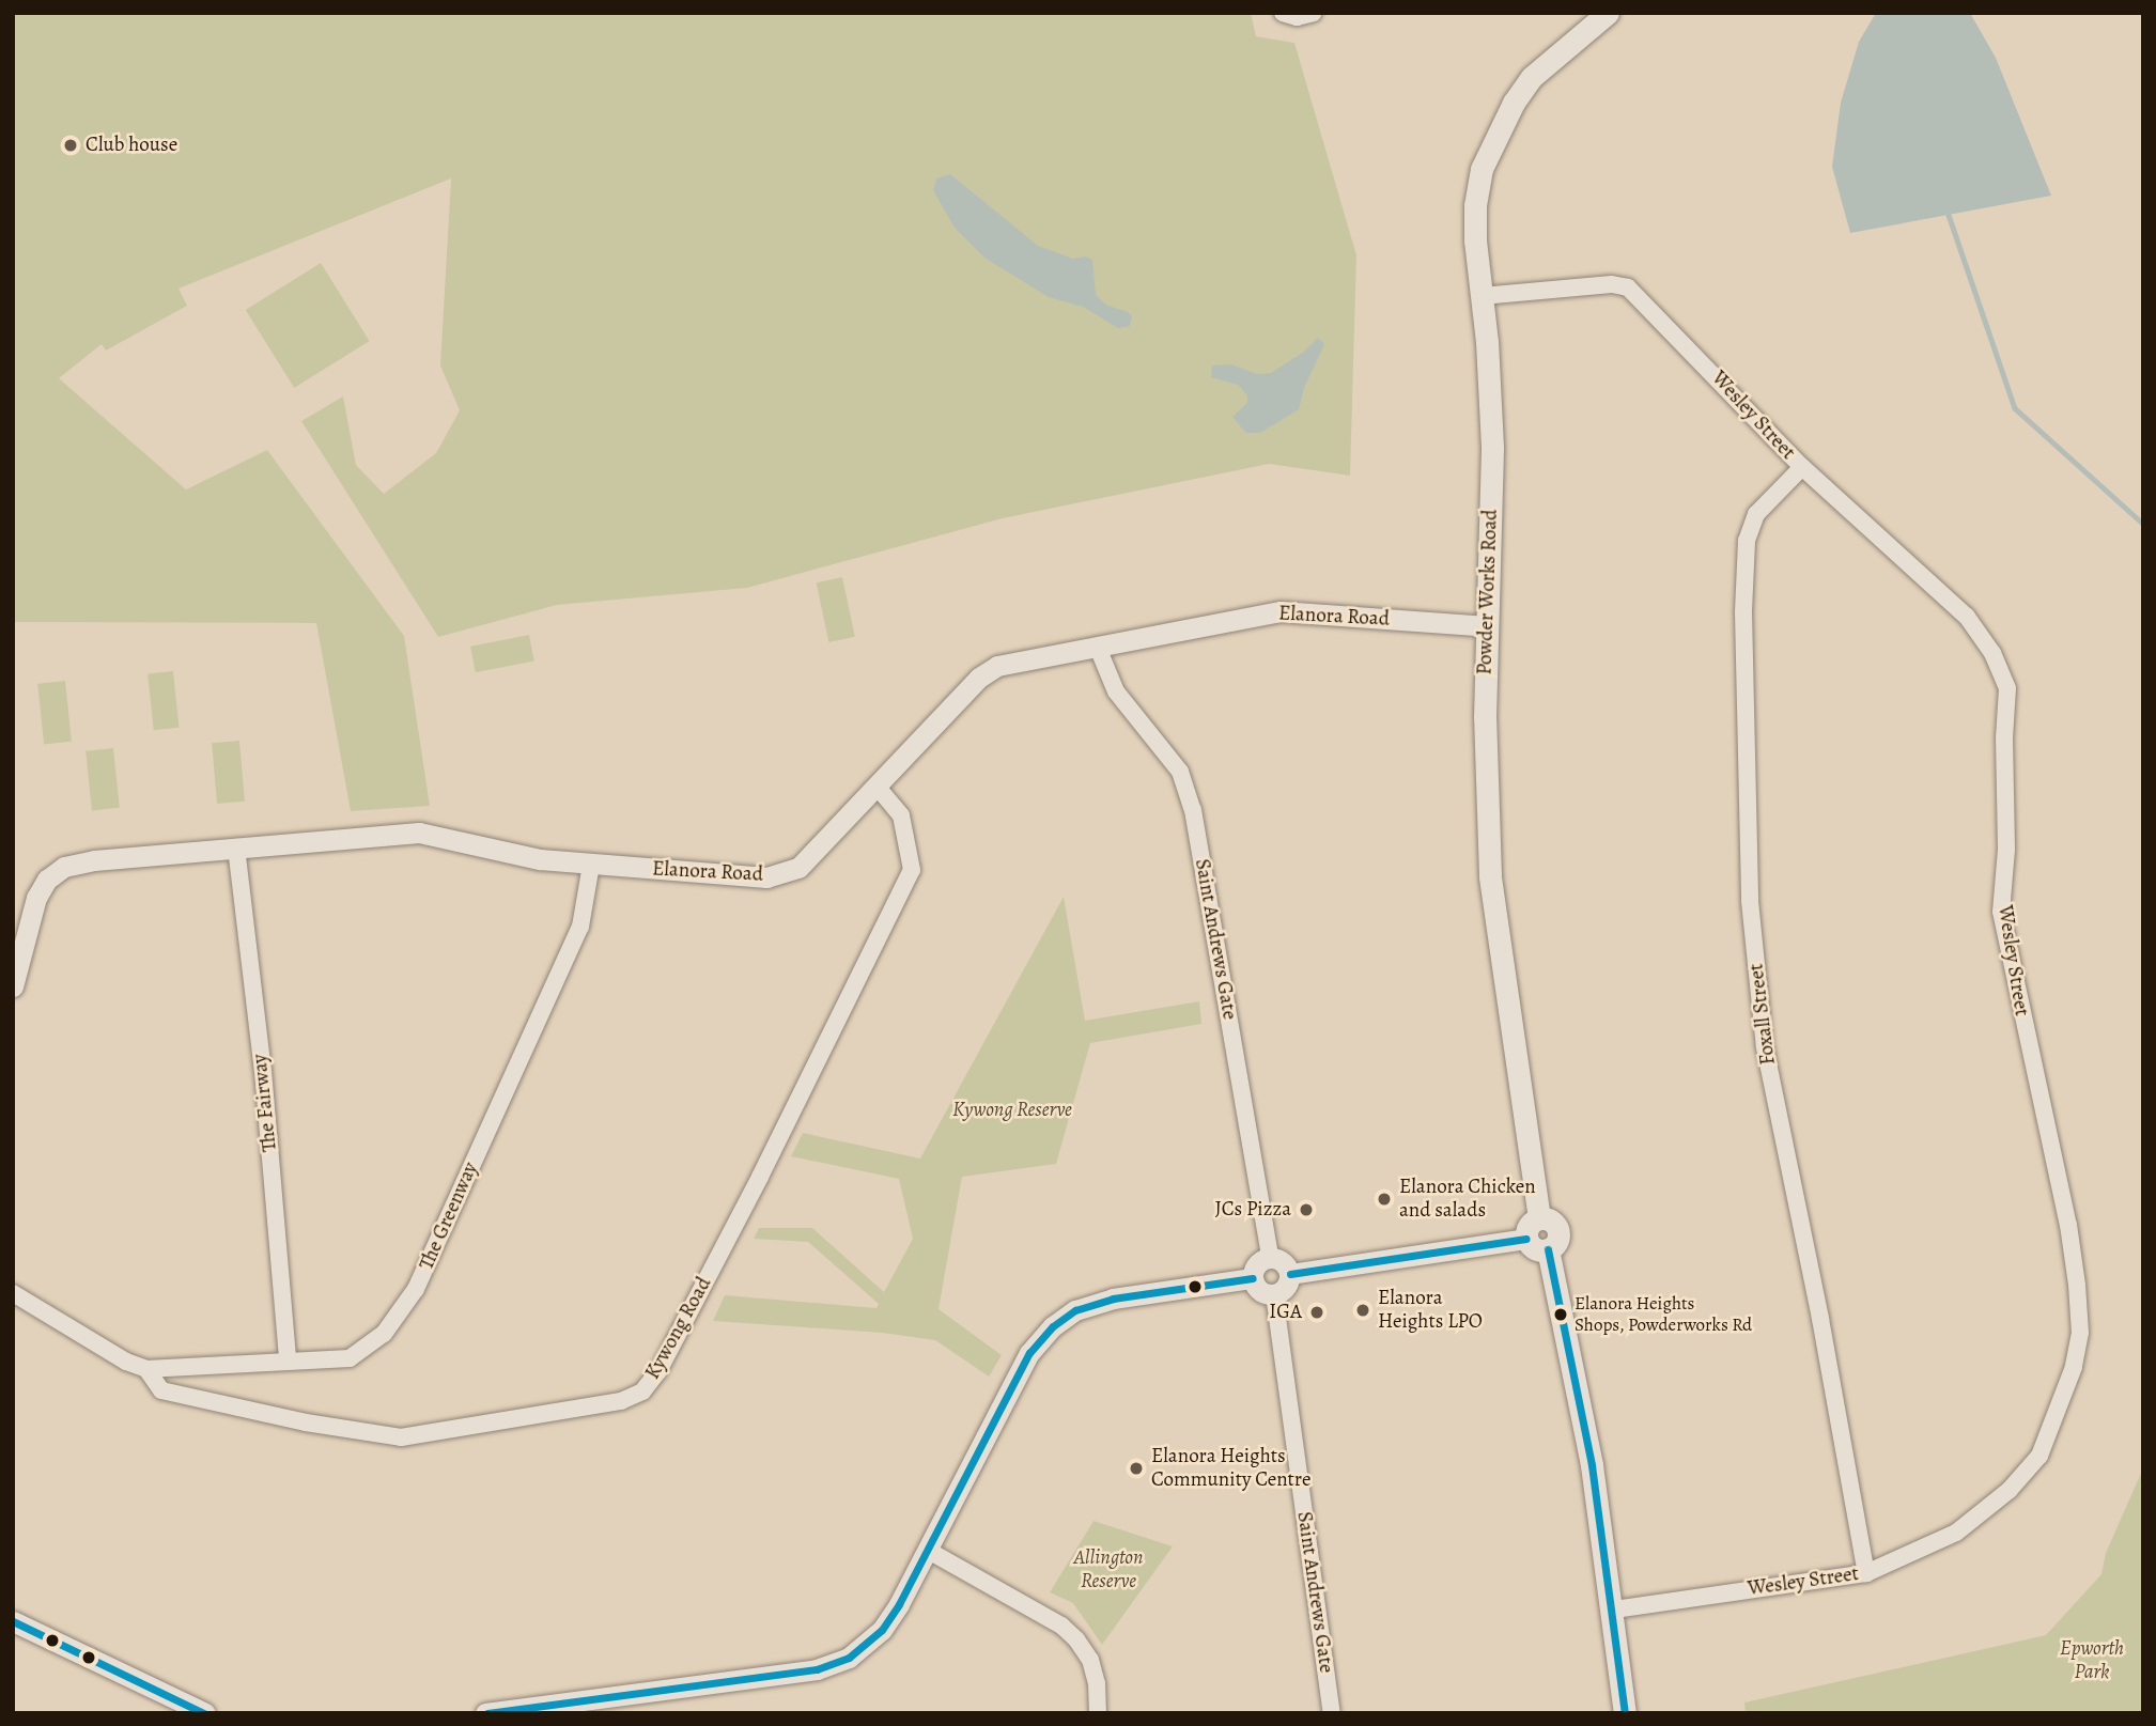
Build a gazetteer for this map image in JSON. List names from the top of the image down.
{
  "streets": {
    "main road": ["Powder Works Road"],
    "street": [
      "Wesley Street",
      "Elanora Road",
      "Saint Andrews Gate",
      "Foxall Street",
      "The Fairway",
      "The Greenway",
      "Kywong Road"
    ]
  },
  "crossings": [
    ["Wesley Street", "Powder Works Road"],
    ["Wesley Street", "Foxall Street"],
    ["Powder Works Road", "Elanora Road"],
    ["Elanora Road", "Saint Andrews Gate"],
    ["Elanora Road", "The Fairway"],
    ["Elanora Road", "The Greenway"],
    ["Elanora Road", "Kywong Road"],
    ["The Fairway", "The Greenway"],
    ["The Greenway", "Kywong Road"]
  ],
  "parks": ["Kywong Reserve", "Allington Reserve", "Epworth Park"],
  "places": [
    "Club house",
    "Elanora Chicken and salads",
    "JCs Pizza",
    "Elanora Heights LPO",
    "IGA",
    "Elanora Heights Shops, Powderworks Rd",
    "Elanora Heights Community Centre"
  ]
}
